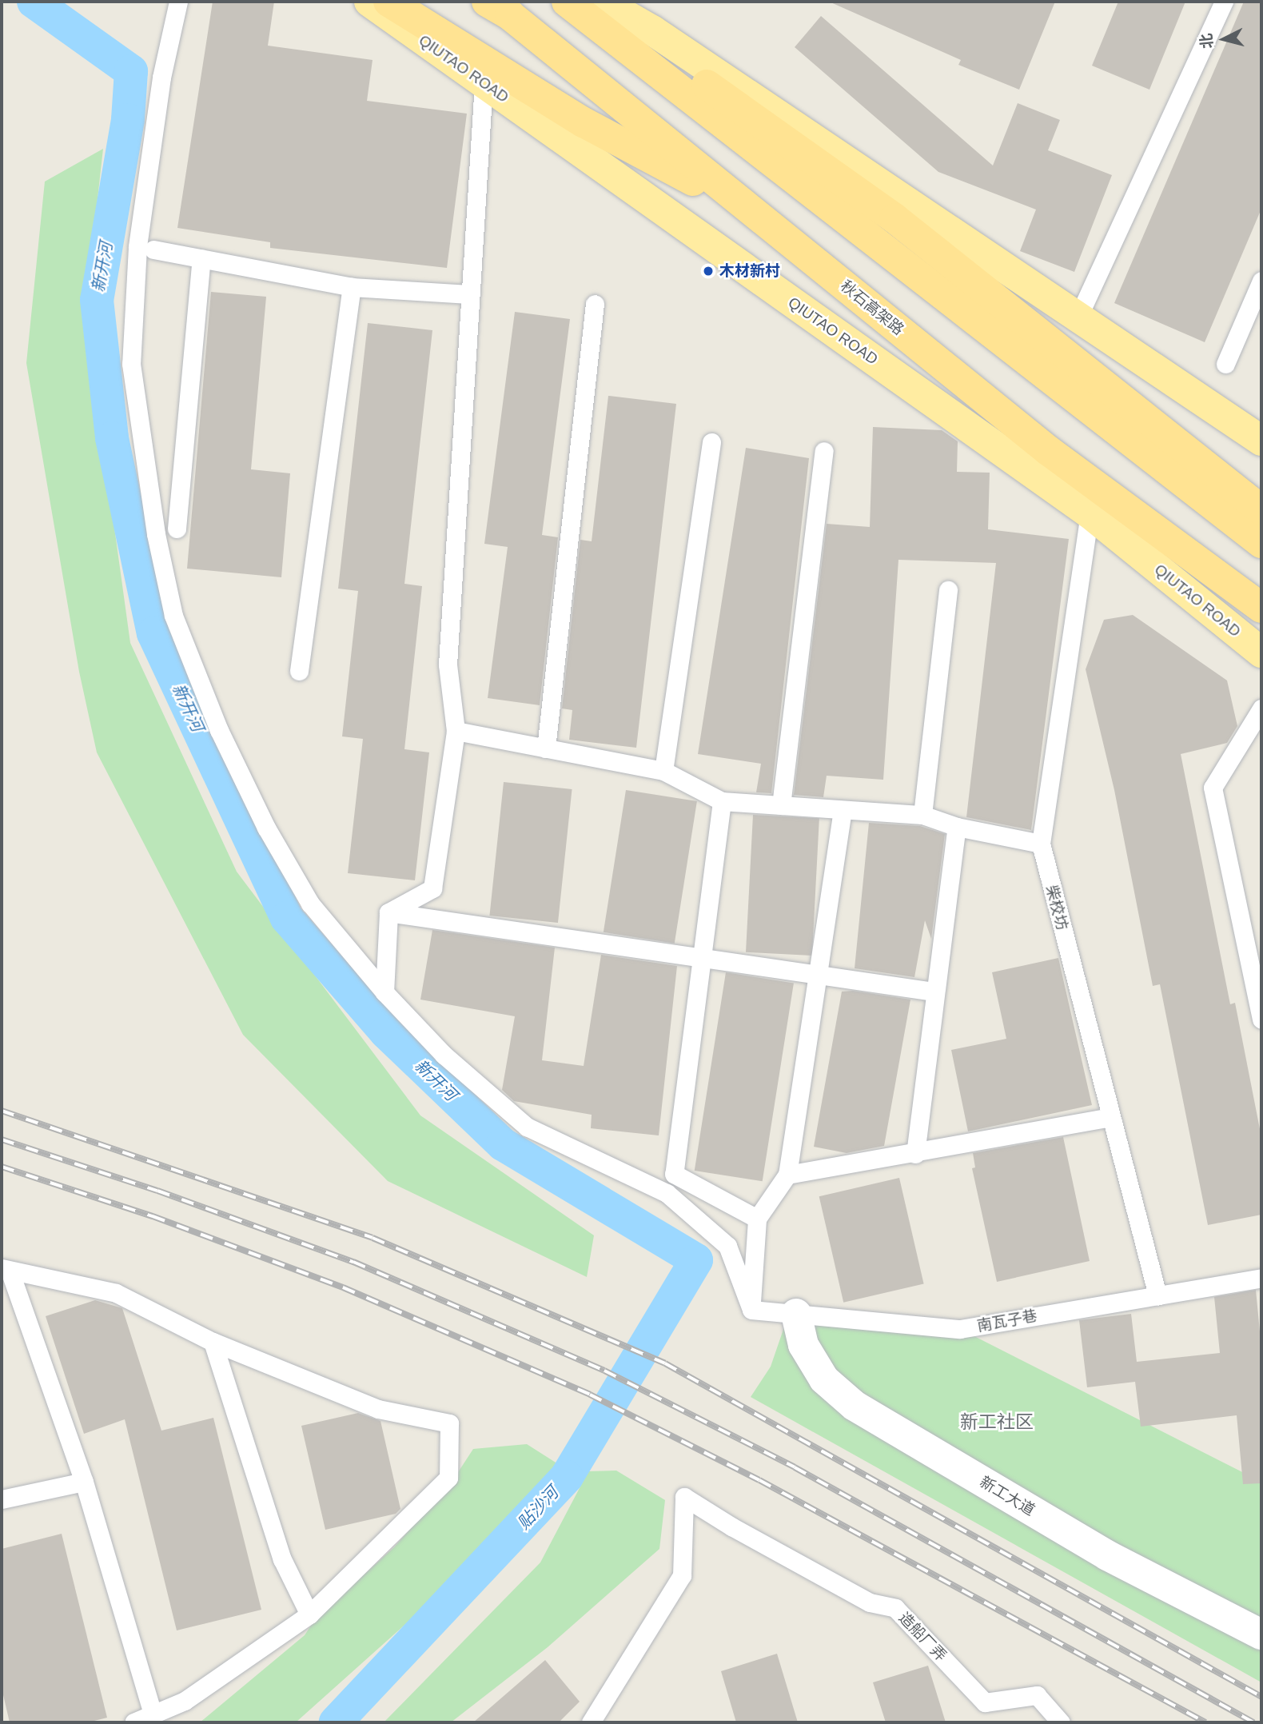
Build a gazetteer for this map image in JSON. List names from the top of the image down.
{
  "streets": {
    "highway": ["秋石高架路"],
    "main road": ["QIUTAO ROAD"],
    "street": ["新工大道"],
    "lane": ["柴校坊", "南瓦子巷", "造船厂弄"]
  },
  "crossings": [
    ["QIUTAO ROAD", "柴校坊"],
    ["柴校坊", "南瓦子巷"],
    ["南瓦子巷", "新工大道"]
  ],
  "districts": ["新工社区"],
  "water": ["新开河", "贴沙河"],
  "places": ["木材新村"],
  "north": "left"
}
